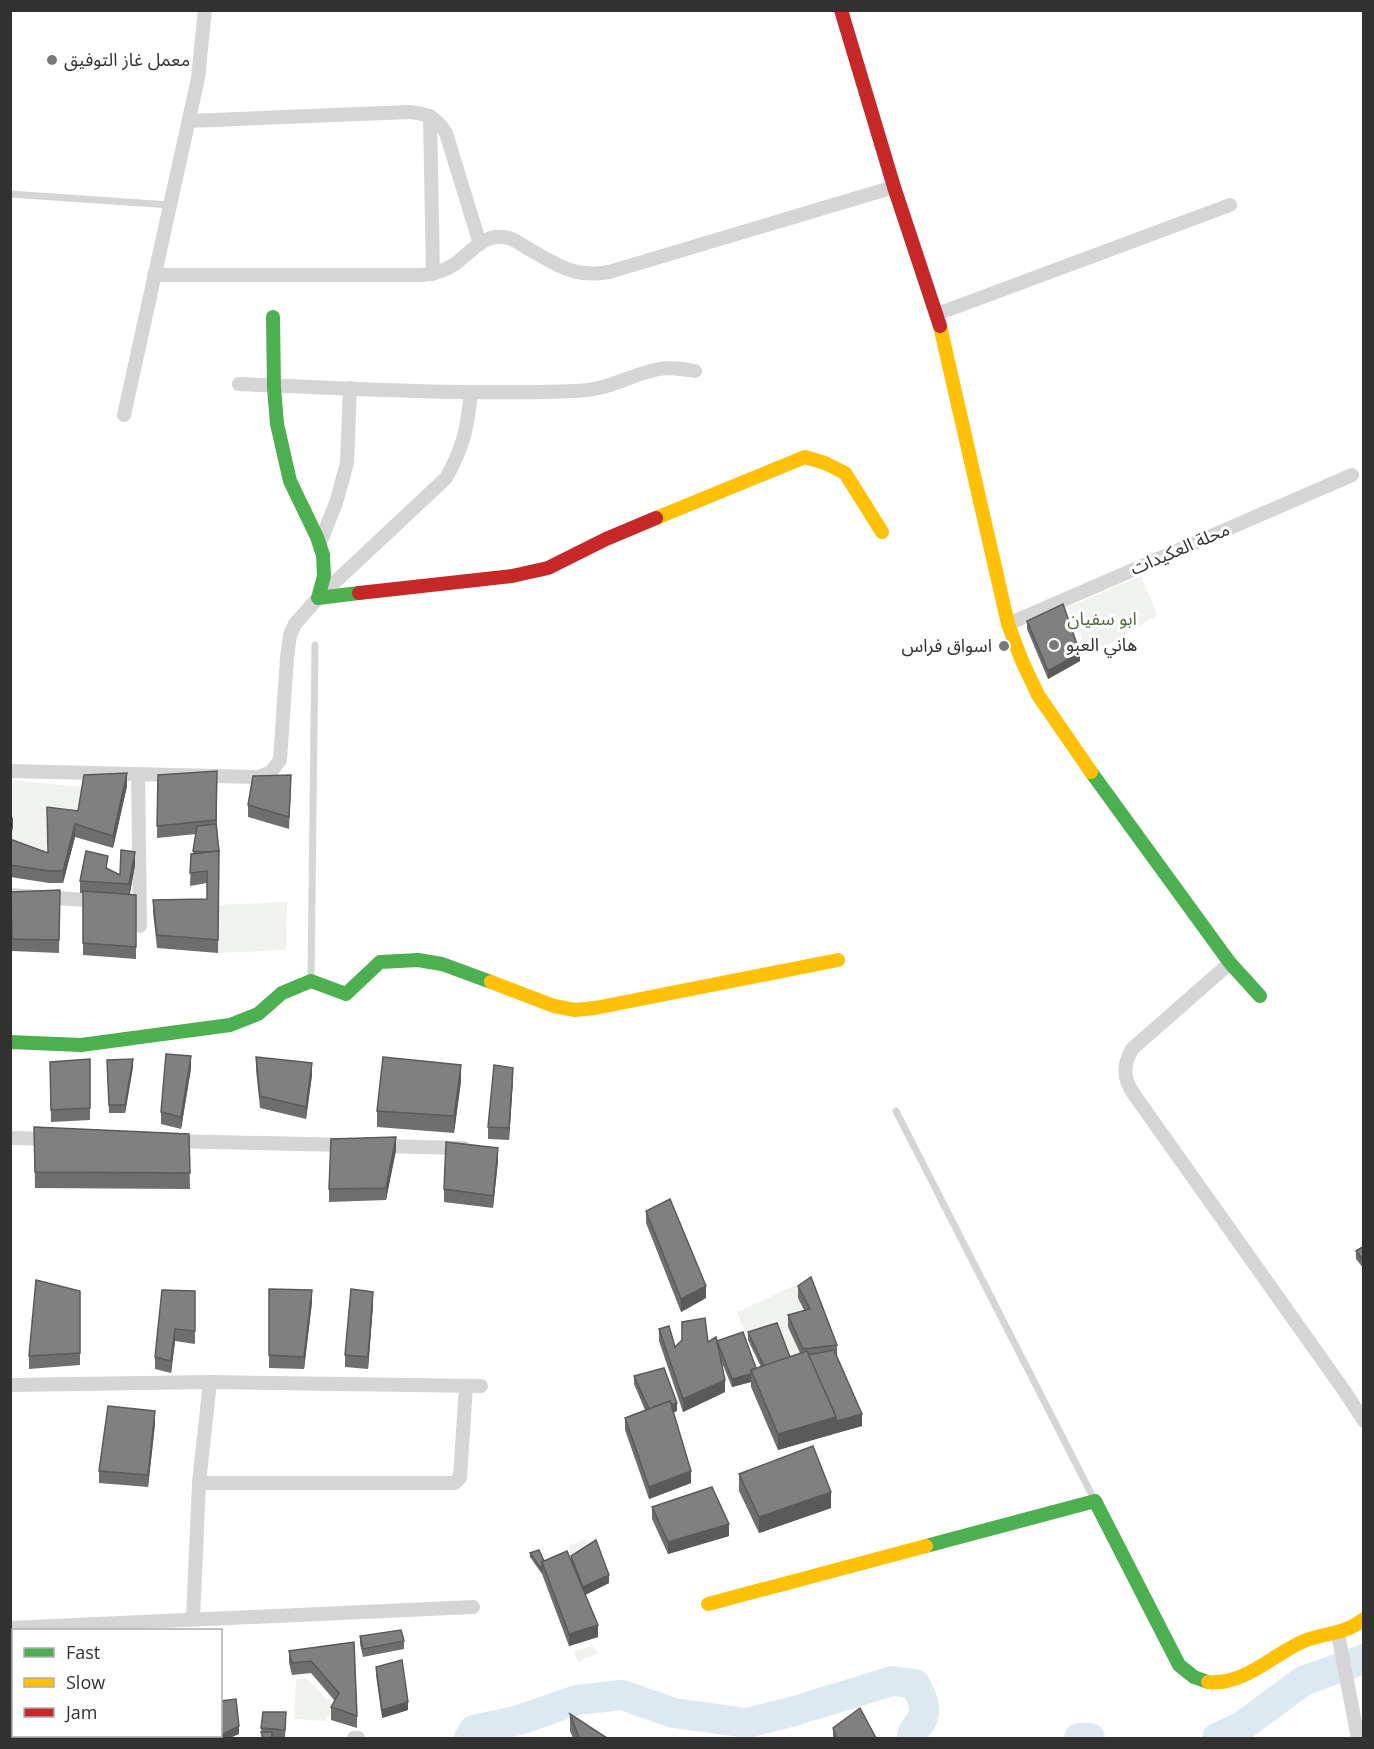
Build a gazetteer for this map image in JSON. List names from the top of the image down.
{
  "streets": {
    "street": ["محلة العكيدات"]
  },
  "parks": ["ابو سفيان"],
  "places": ["معمل غاز التوفيق", "هاني العبو", "اسواق فراس"],
  "legend": ["Fast", "Slow", "Jam"]
}
